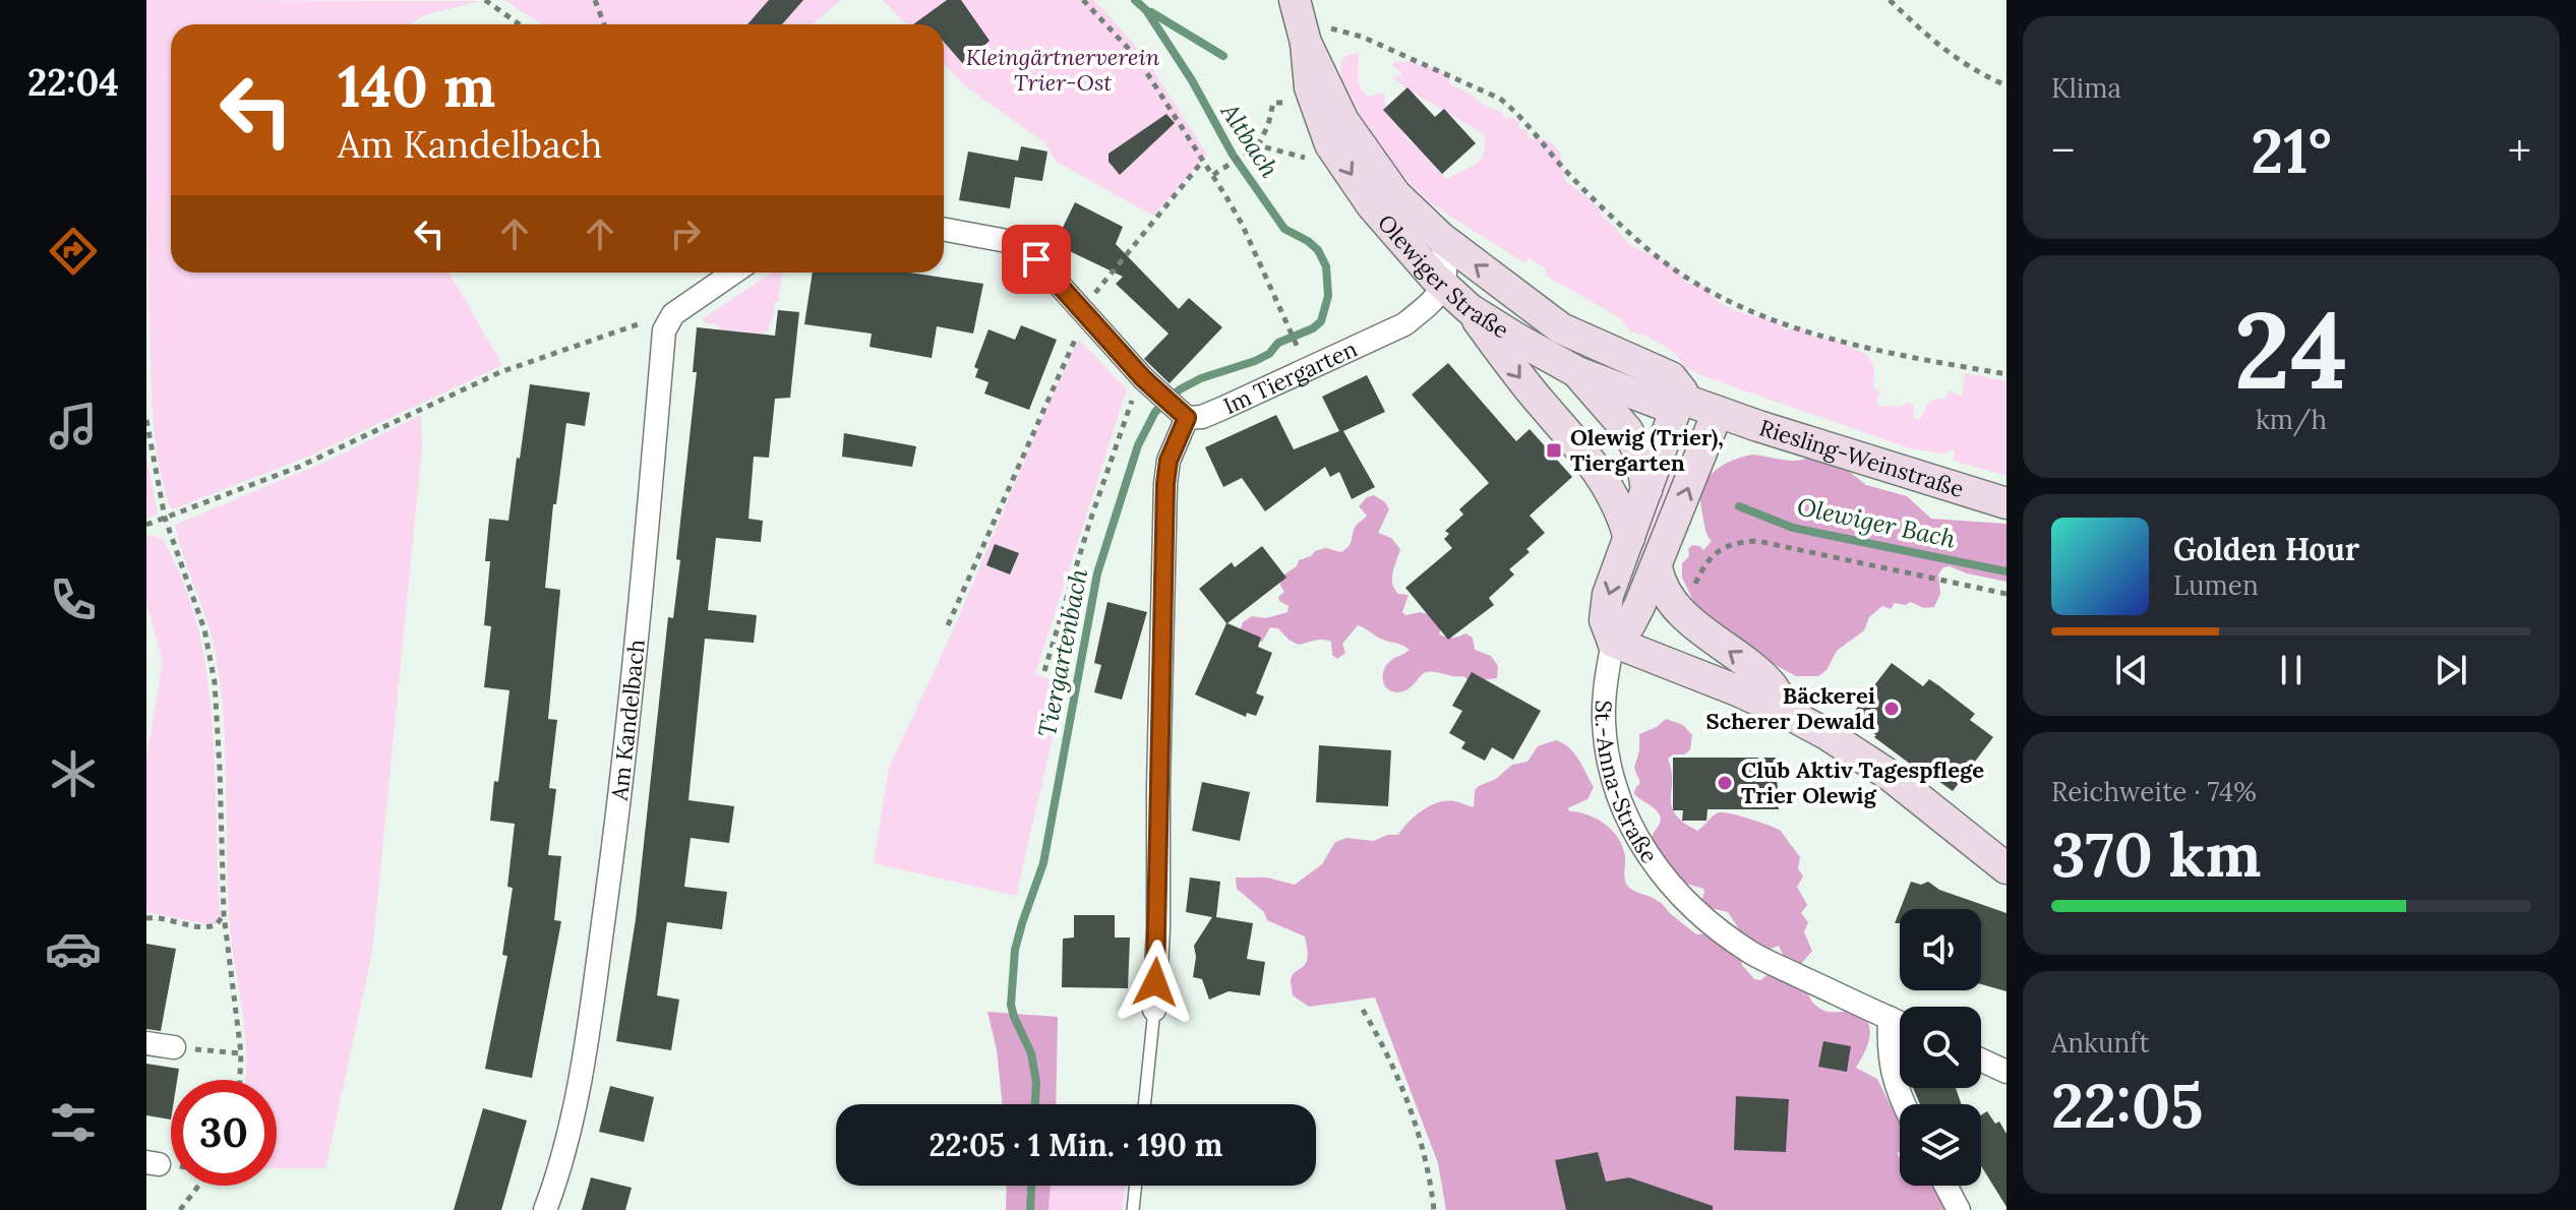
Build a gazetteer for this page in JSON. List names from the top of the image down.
{
  "streets": {
    "main road": ["Olewiger Straße", "Riesling-Weinstraße", "St.-Anna-Straße"],
    "street": ["Im Tiergarten", "Am Kandelbach"]
  },
  "crossings": [
    ["Olewiger Straße", "Im Tiergarten"],
    ["Olewiger Straße", "Riesling-Weinstraße"],
    ["Olewiger Straße", "St.-Anna-Straße"]
  ],
  "water": ["Altbach", "Olewiger Bach", "Tiergartenbach"],
  "parks": ["Kleingärtnerverein Trier-Ost"],
  "places": {
    "transit": ["Olewig (Trier), Tiergarten"],
    "other": ["Bäckerei Scherer Dewald", "Club Aktiv Tagespflege Trier Olewig"]
  },
  "page": {
    "tabs": "22:04",
    "tile": [
      "Klima",
      ["24", "km/h"],
      ["Reichweite · 74%", "370 km"],
      ["Ankunft", "22:05"]
    ],
    "turn": ["140 m", "Am Kandelbach"],
    "heat": ["−", "21°", "+"],
    "song": ["Golden Hour", "Lumen"],
    "limit": "30",
    "trip": "22:05 · 1 Min. · 190 m"
  }
}
